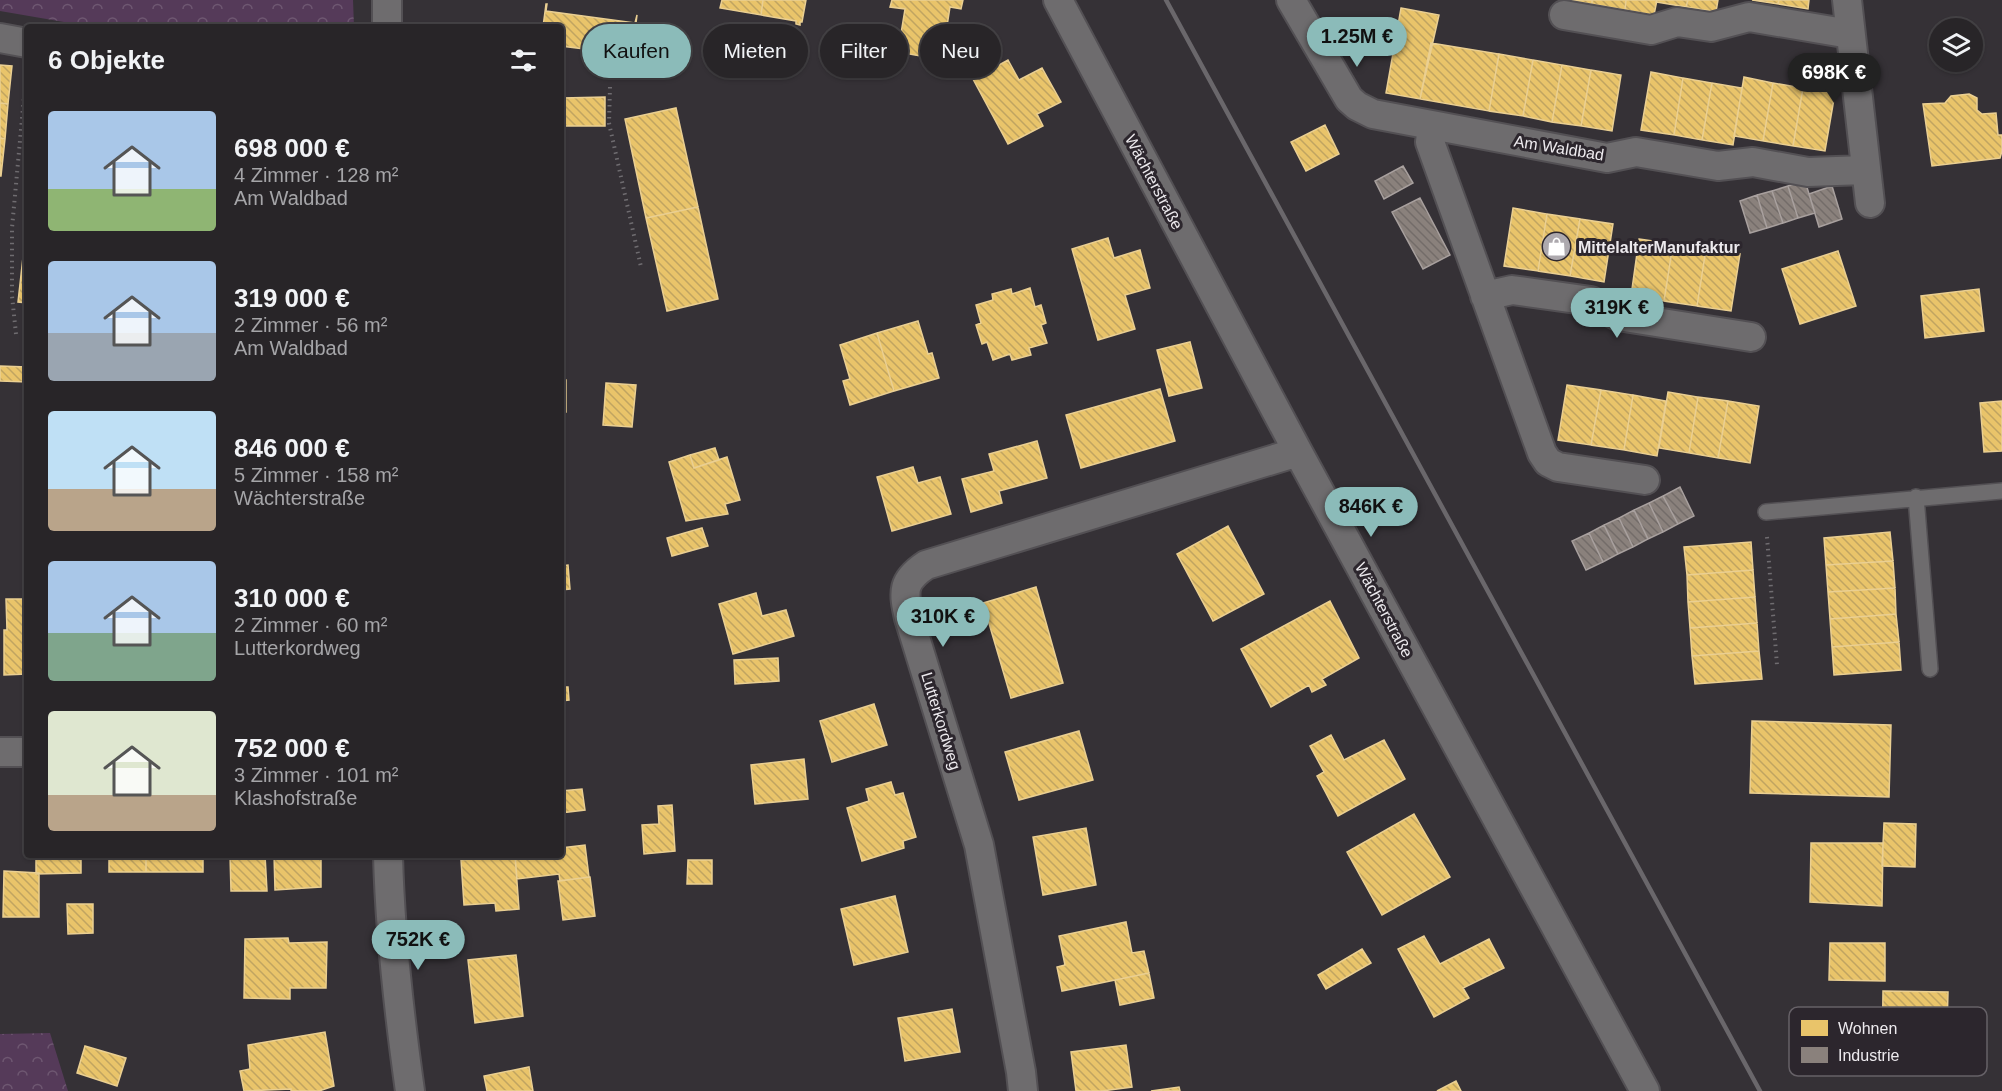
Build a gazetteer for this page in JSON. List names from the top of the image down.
{
  "streets": {
    "street": ["Am Waldbad", "Wächterstraße", "Lutterkordweg"]
  },
  "crossings": [
    ["Wächterstraße", "Lutterkordweg"]
  ],
  "places": {
    "shop": ["MittelalterManufaktur"]
  },
  "legend": ["Wohnen", "Industrie"],
  "page": {
    "price": [
      "1.25M €",
      "698K €",
      "319K €",
      "846K €",
      "310K €",
      "752K €"
    ],
    "chip": [
      "Kaufen",
      "Mieten",
      "Filter",
      "Neu"
    ],
    "heading": "6 Objekte",
    "list": [
      {
        "name": "698 000 €",
        "note": "4 Zimmer · 128 m² · Am Waldbad"
      },
      {
        "name": "319 000 €",
        "note": "2 Zimmer · 56 m² · Am Waldbad"
      },
      {
        "name": "846 000 €",
        "note": "5 Zimmer · 158 m² · Wächterstraße"
      },
      {
        "name": "310 000 €",
        "note": "2 Zimmer · 60 m² · Lutterkordweg"
      },
      {
        "name": "752 000 €",
        "note": "3 Zimmer · 101 m² · Klashofstraße"
      }
    ]
  }
}
